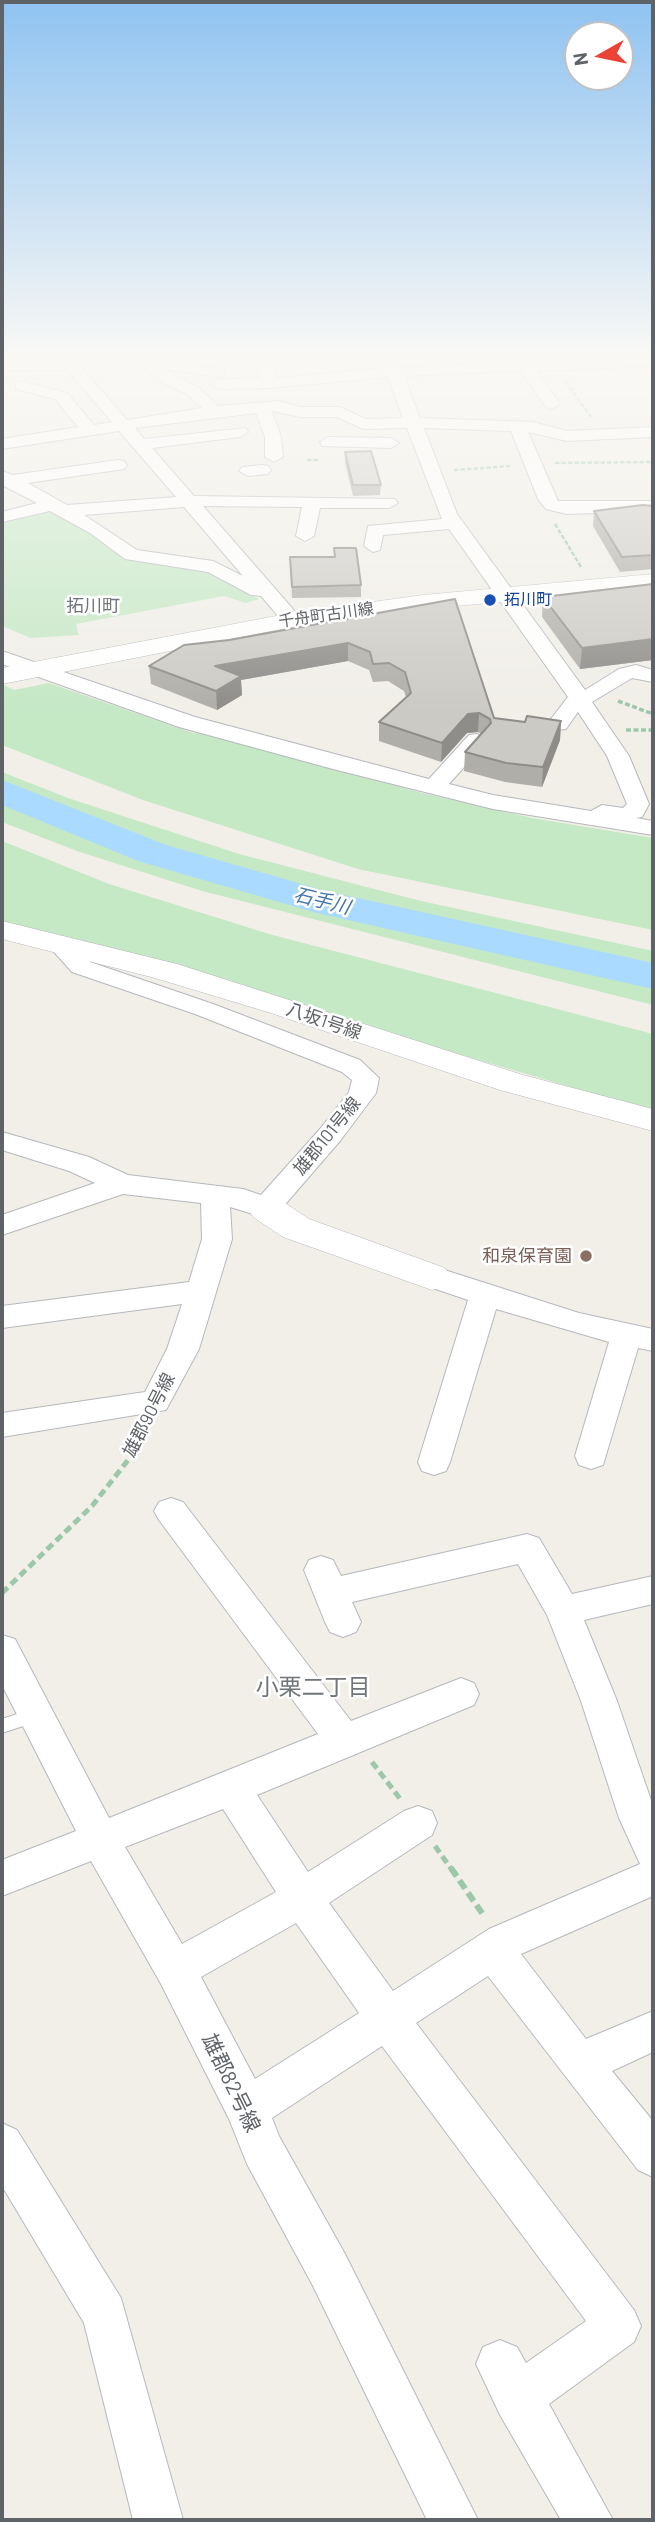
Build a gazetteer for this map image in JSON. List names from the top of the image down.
{
  "streets": {
    "street": [
      "千舟町古川線",
      "八坂1号線",
      "雄郡101号線",
      "雄郡90号線",
      "雄郡82号線"
    ]
  },
  "crossings": [
    ["八坂1号線", "雄郡101号線"]
  ],
  "districts": ["拓川町", "小栗二丁目"],
  "water": ["石手川"],
  "places": ["拓川町", "和泉保育園"],
  "north": "left"
}
